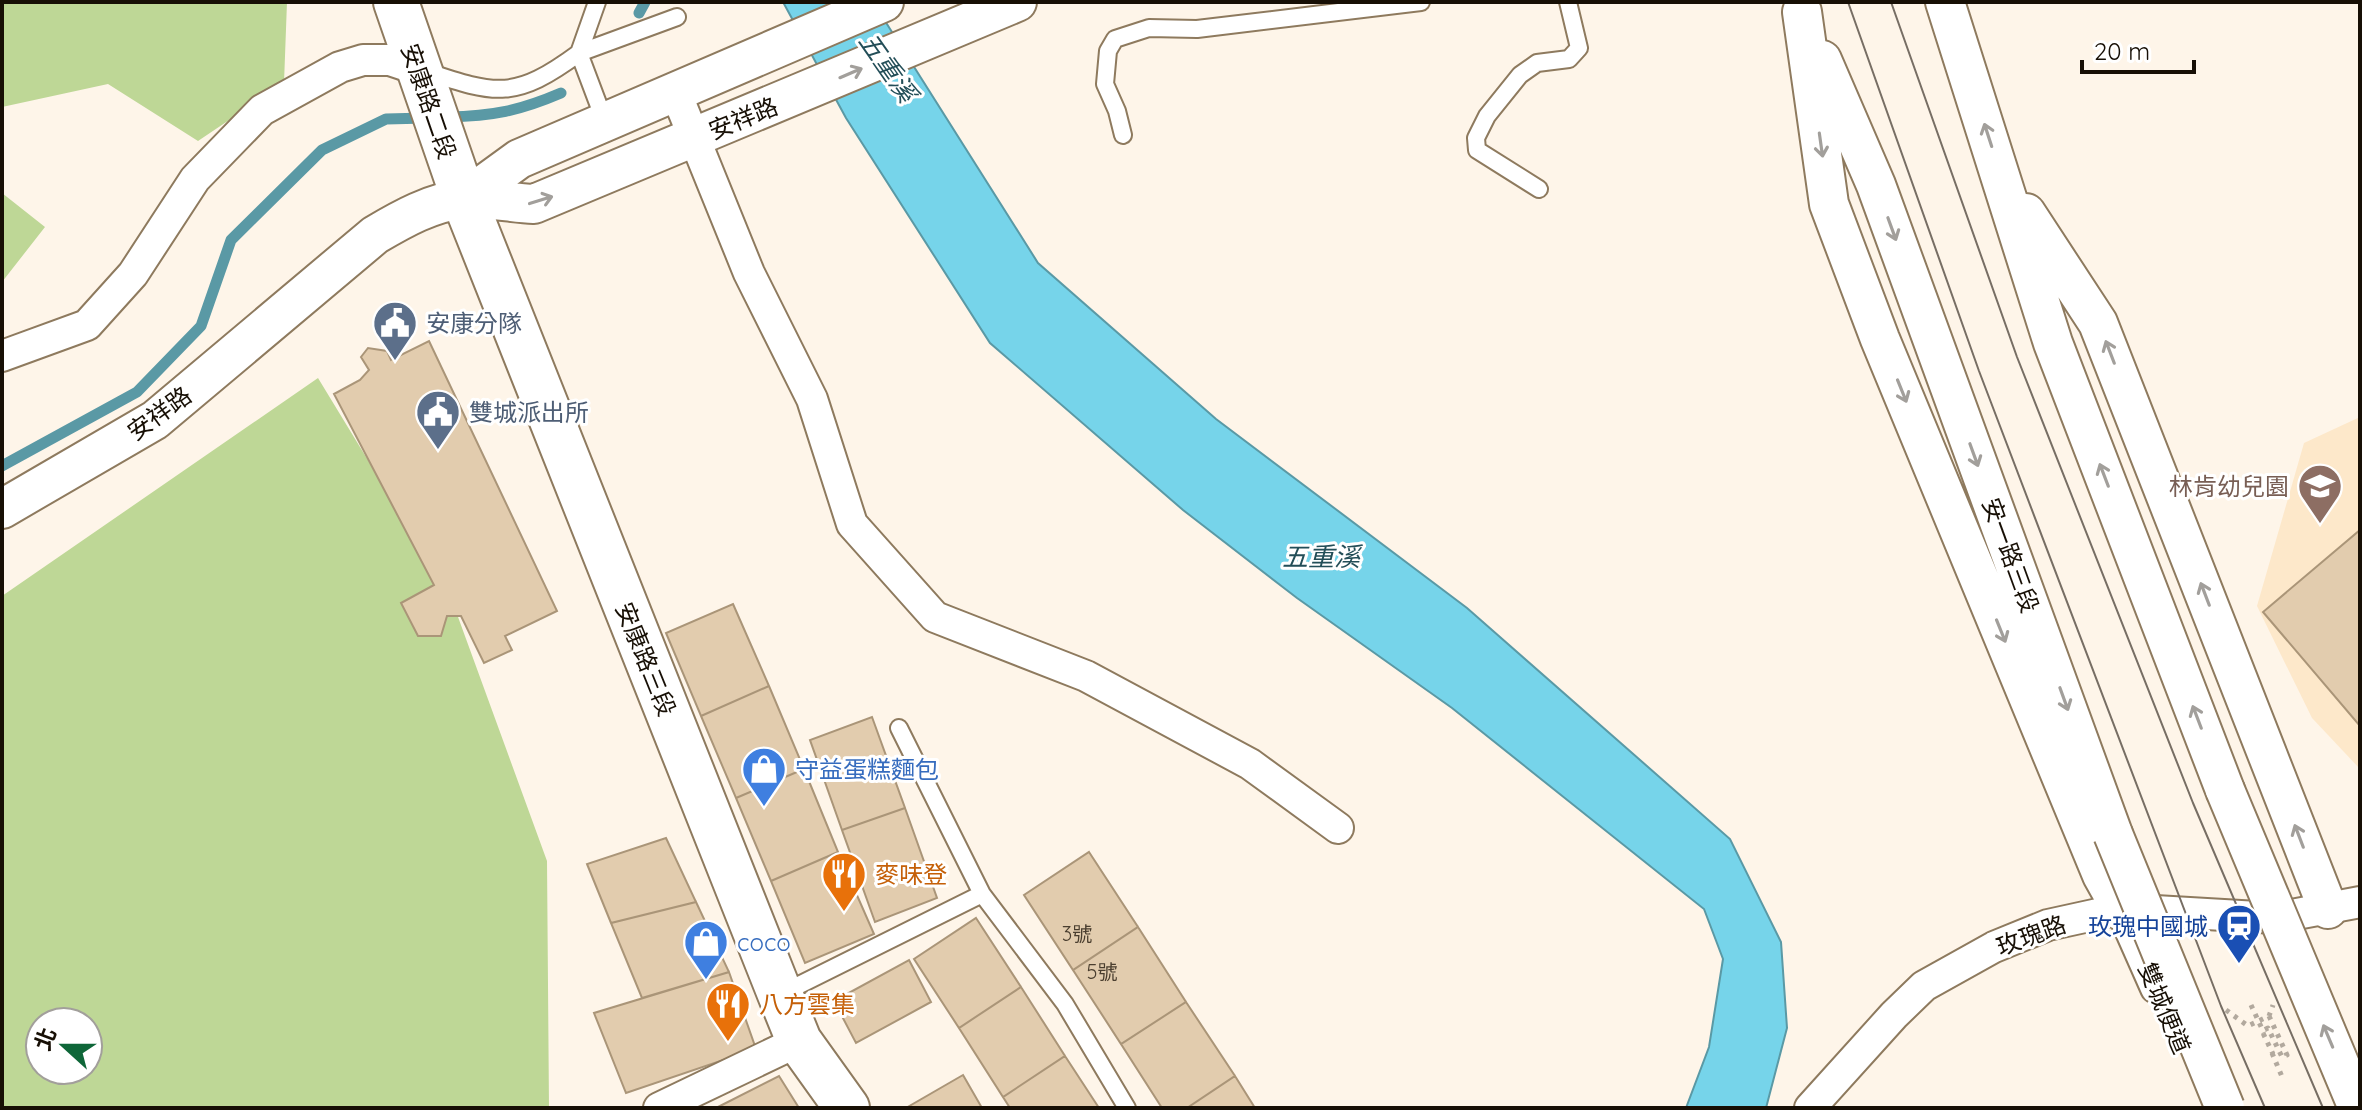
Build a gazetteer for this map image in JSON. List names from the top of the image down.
{
  "streets": {
    "main road": ["安康路二段", "安康路三段"],
    "street": [
      "安祥路",
      "安一路三段",
      "玫瑰路",
      "雙城便道"
    ]
  },
  "crossings": [
    ["安康路二段", "安祥路"],
    ["安康路二段", "安康路三段"],
    ["安祥路", "安康路三段"],
    ["玫瑰路", "雙城便道"]
  ],
  "water": ["五重溪"],
  "places": {
    "public building": ["安康分隊", "雙城派出所"],
    "school or university": ["林肯幼兒園"],
    "shop": ["守益蛋糕麵包", "coco"],
    "restaurant": ["麥味登", "八方雲集"],
    "station": ["玫瑰中國城"]
  },
  "house_numbers": ["3號", "5號"],
  "scale_bar": "20 m",
  "north": "left"
}
